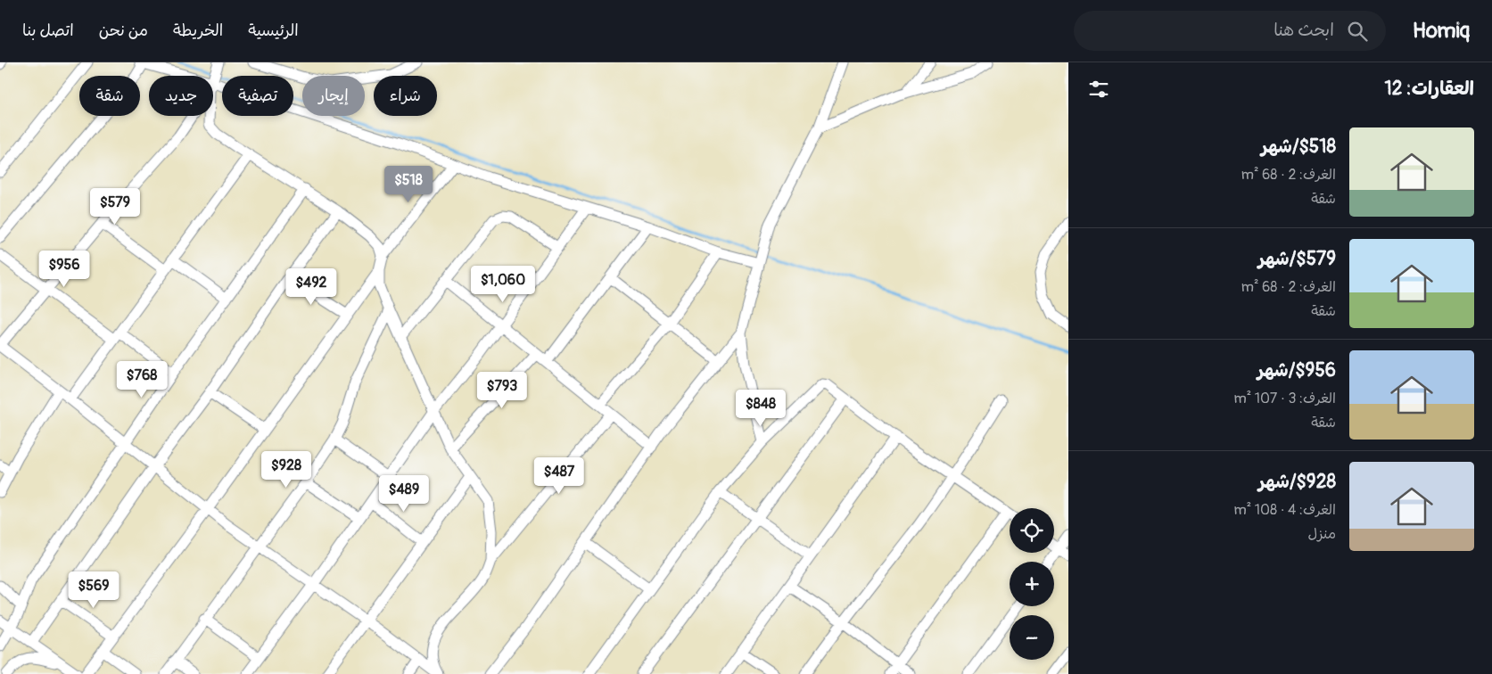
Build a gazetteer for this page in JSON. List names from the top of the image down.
{
  "page": {
    "header": "Homiq",
    "search": "ابحث هنا",
    "nav": [
      "الرئيسية",
      "الخريطة",
      "من نحن",
      "اتصل بنا"
    ],
    "heading": "العقارات: 12",
    "chip": [
      "شراء",
      "إيجار",
      "تصفية",
      "جديد",
      "شقة"
    ],
    "list": [
      {
        "name": "$518/شهر",
        "note": "الغرف: 2 · 68 m² · شقة"
      },
      {
        "name": "$579/شهر",
        "note": "الغرف: 2 · 68 m² · شقة"
      },
      {
        "name": "$956/شهر",
        "note": "الغرف: 3 · 107 m² · شقة"
      },
      {
        "name": "$928/شهر",
        "note": "الغرف: 4 · 108 m² · منزل"
      }
    ],
    "price": [
      "$518",
      "$579",
      "$956",
      "$1,060",
      "$492",
      "$768",
      "$793",
      "$848",
      "$928",
      "$487",
      "$489",
      "$569"
    ],
    "map_buttons": ["+", "−"]
  }
}
